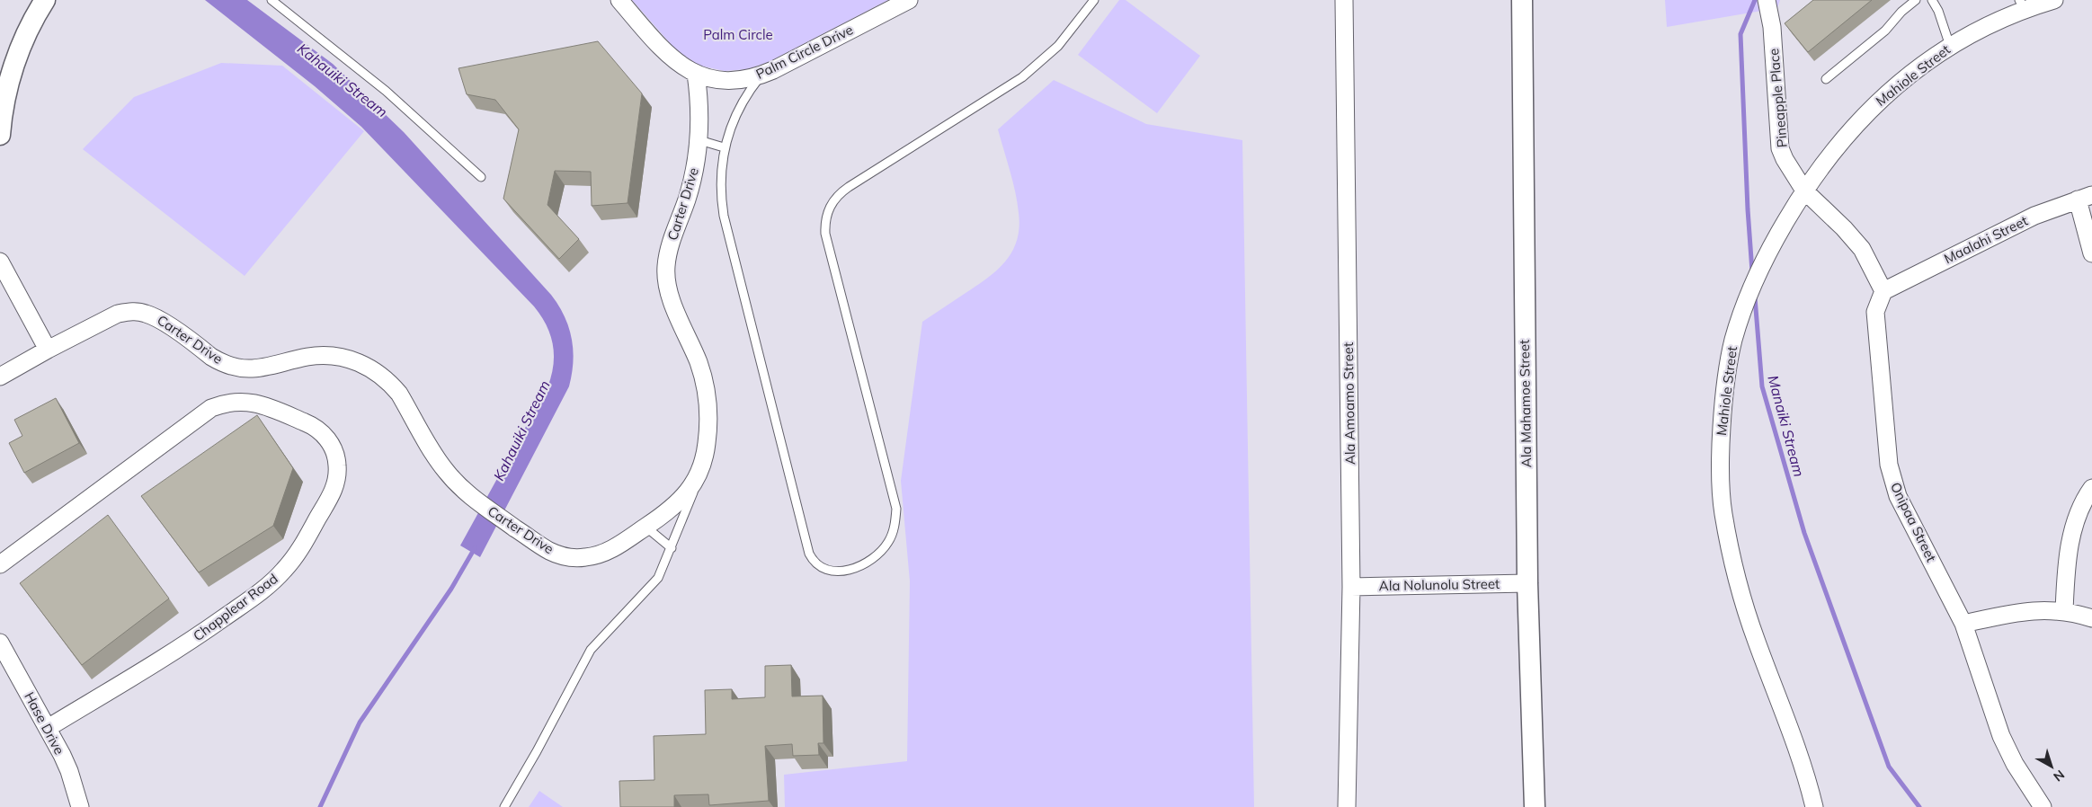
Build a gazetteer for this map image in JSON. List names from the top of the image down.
{
  "streets": {
    "street": [
      "Palm Circle Drive",
      "Mahiole Street",
      "Pineapple Place",
      "Carter Drive",
      "Maalahi Street",
      "Ala Amoamo Street",
      "Ala Mahamoe Street",
      "Onipaa Street",
      "Ala Nolunolu Street",
      "Chapplear Road",
      "Hase Drive"
    ]
  },
  "crossings": [
    ["Palm Circle Drive", "Carter Drive"],
    ["Mahiole Street", "Pineapple Place"],
    ["Maalahi Street", "Onipaa Street"],
    ["Ala Amoamo Street", "Ala Nolunolu Street"],
    ["Ala Mahamoe Street", "Ala Nolunolu Street"],
    ["Chapplear Road", "Hase Drive"]
  ],
  "water": ["Kahauiki Stream", "Manaiki Stream"],
  "parks": ["Palm Circle"],
  "north": "bottom right"
}
